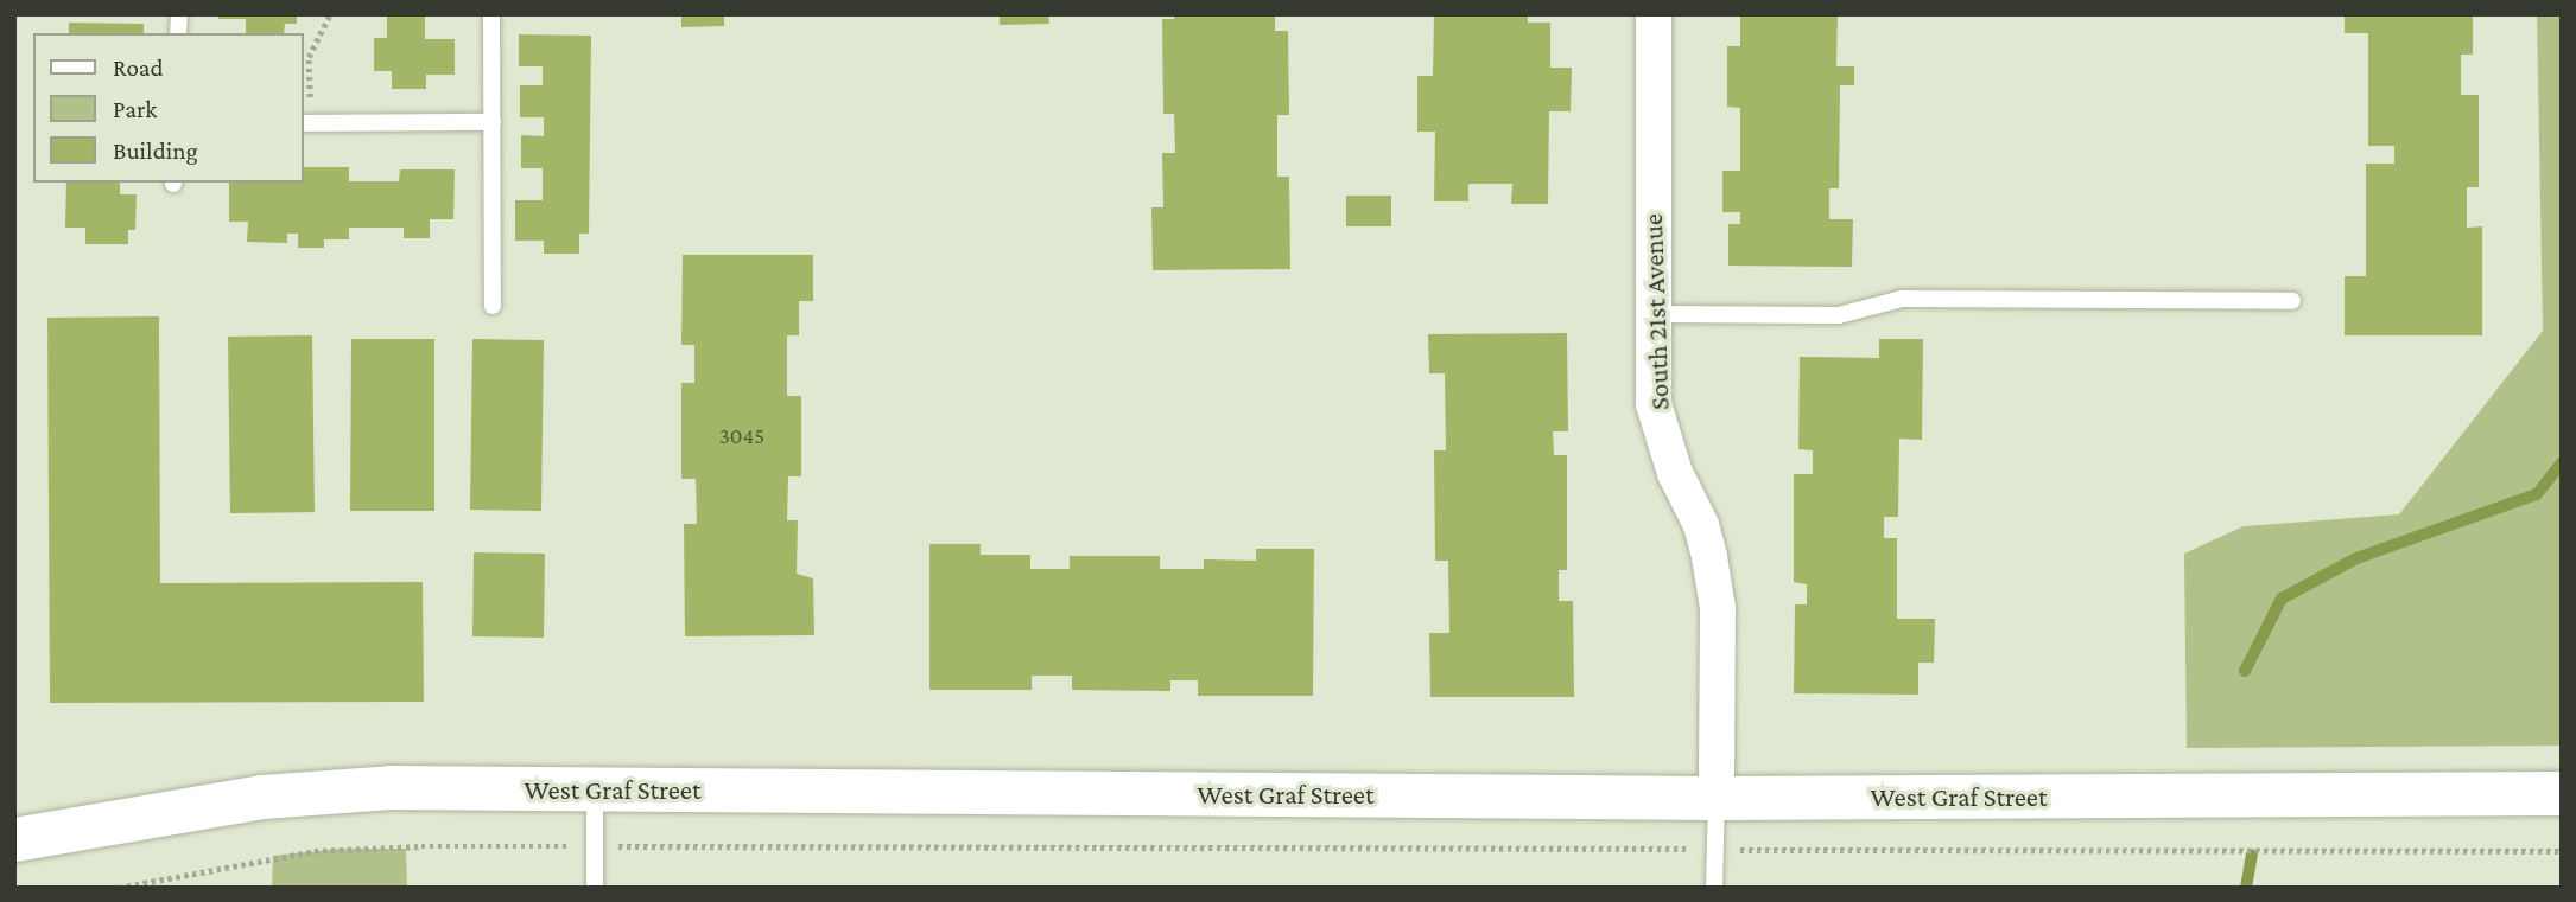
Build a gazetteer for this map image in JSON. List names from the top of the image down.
{
  "streets": {
    "street": ["South 21st Avenue", "West Graf Street"]
  },
  "crossings": [
    ["South 21st Avenue", "West Graf Street"]
  ],
  "house_numbers": ["3045"],
  "legend": ["Road", "Park", "Building"]
}
